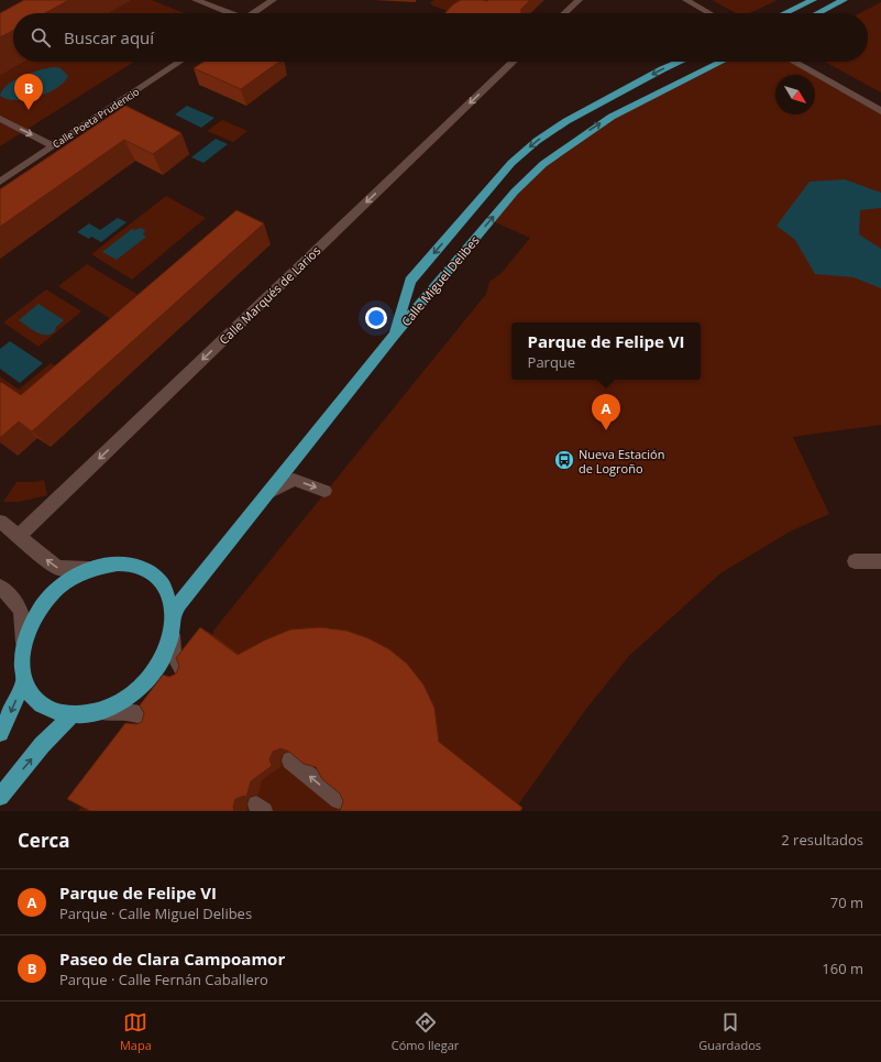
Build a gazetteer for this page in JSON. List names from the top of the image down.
{
  "streets": {
    "main road": ["Calle Miguel Delibes"],
    "street": ["Calle Poeta Prudencio", "Calle Marqués de Larios"]
  },
  "one_way": ["Calle Marqués de Larios"],
  "places": {
    "bus stop": ["Nueva Estación de Logroño"]
  },
  "north": "bottom right",
  "page": {
    "search": "Buscar aquí",
    "pins": ["B", "A"],
    "popup": ["Parque de Felipe VI", "Parque"],
    "heading": ["Cerca", "2 resultados"],
    "list": [
      {
        "mark": "A",
        "name": "Parque de Felipe VI",
        "note": "Parque · Calle Miguel Delibes",
        "value": "70 m"
      },
      {
        "mark": "B",
        "name": "Paseo de Clara Campoamor",
        "note": "Parque · Calle Fernán Caballero",
        "value": "160 m"
      }
    ],
    "nav": ["Mapa", "Cómo llegar", "Guardados"]
  }
}
